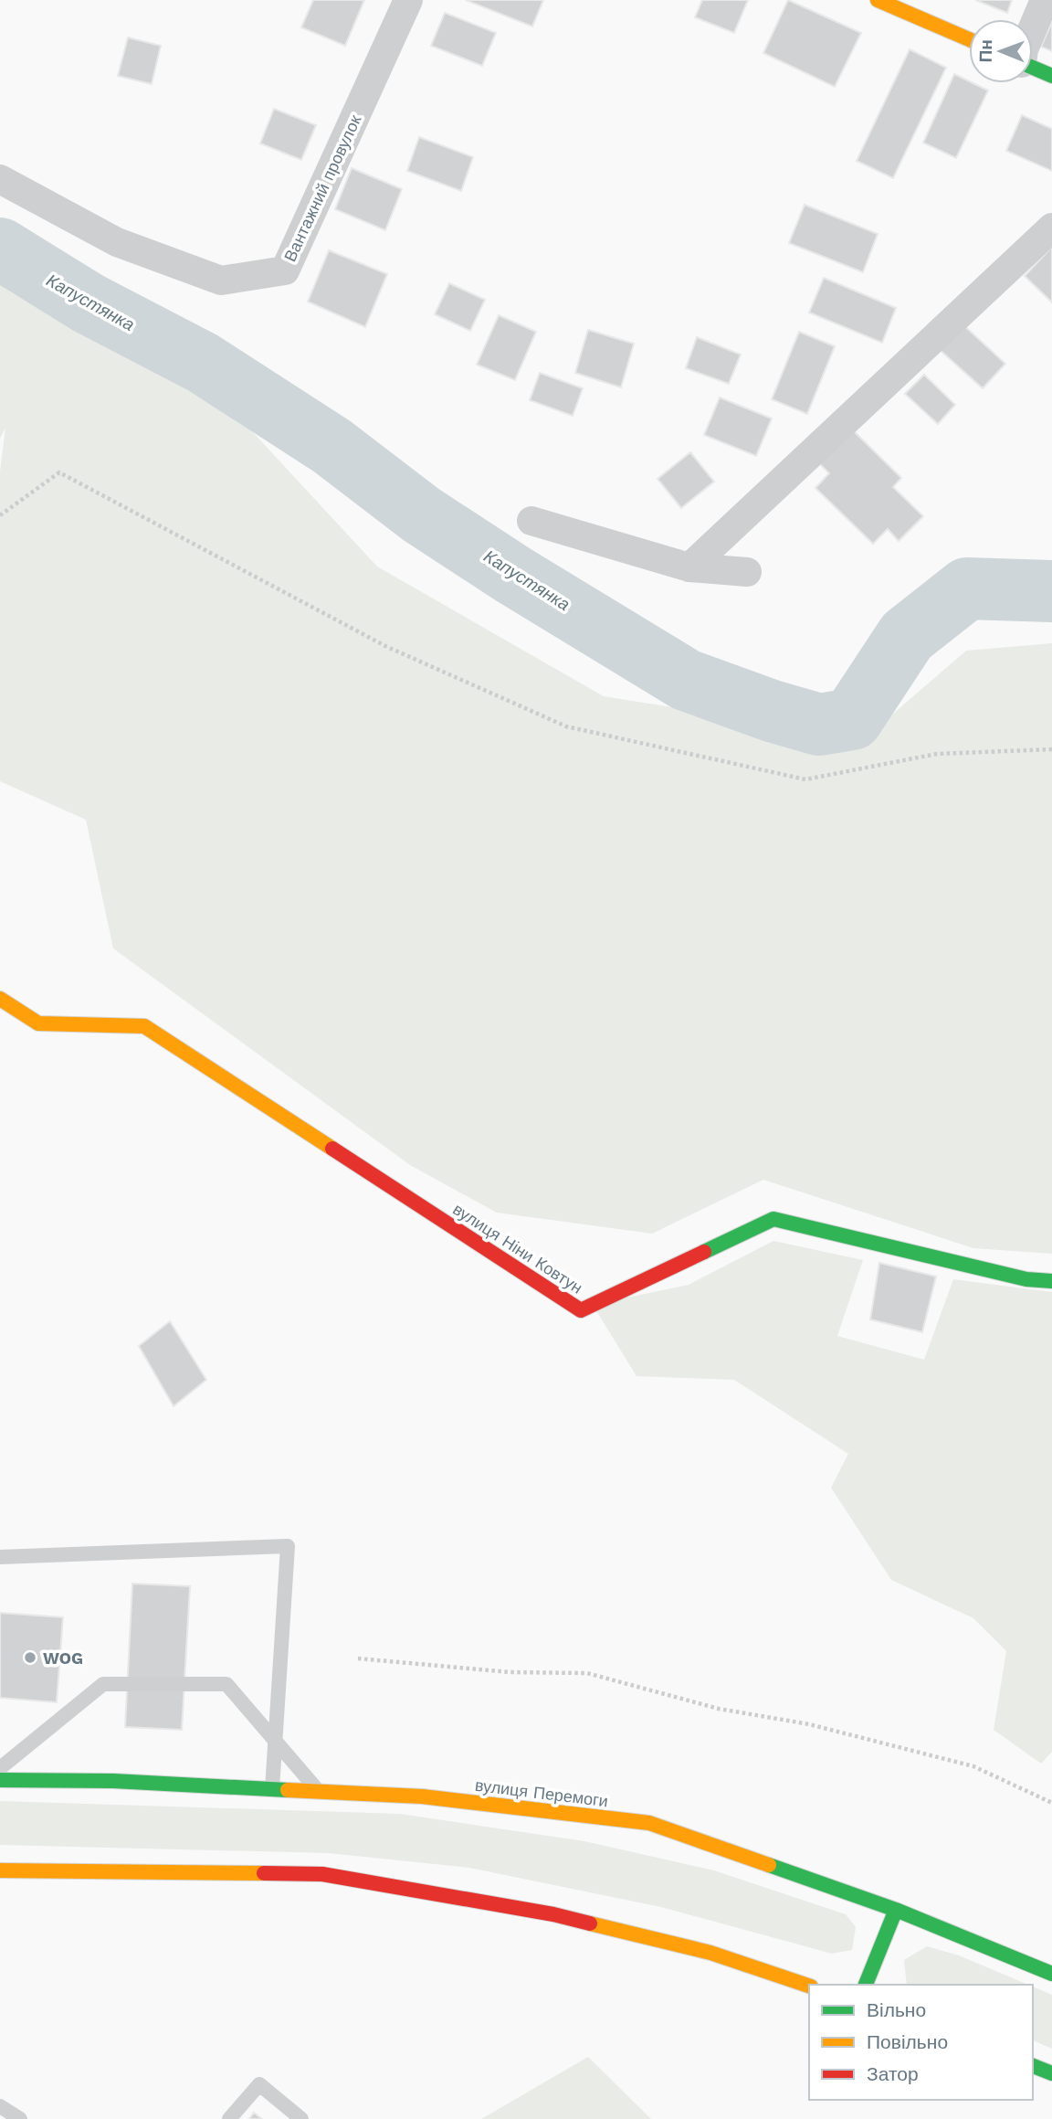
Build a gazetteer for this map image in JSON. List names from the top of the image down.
{
  "streets": {
    "main road": ["вулиця Ніни Ковтун", "вулиця Перемоги"],
    "street": ["Вантажний провулок"]
  },
  "water": ["Капустянка"],
  "places": ["WOG"],
  "legend": ["Вільно", "Повільно", "Затор"],
  "north": "left"
}
